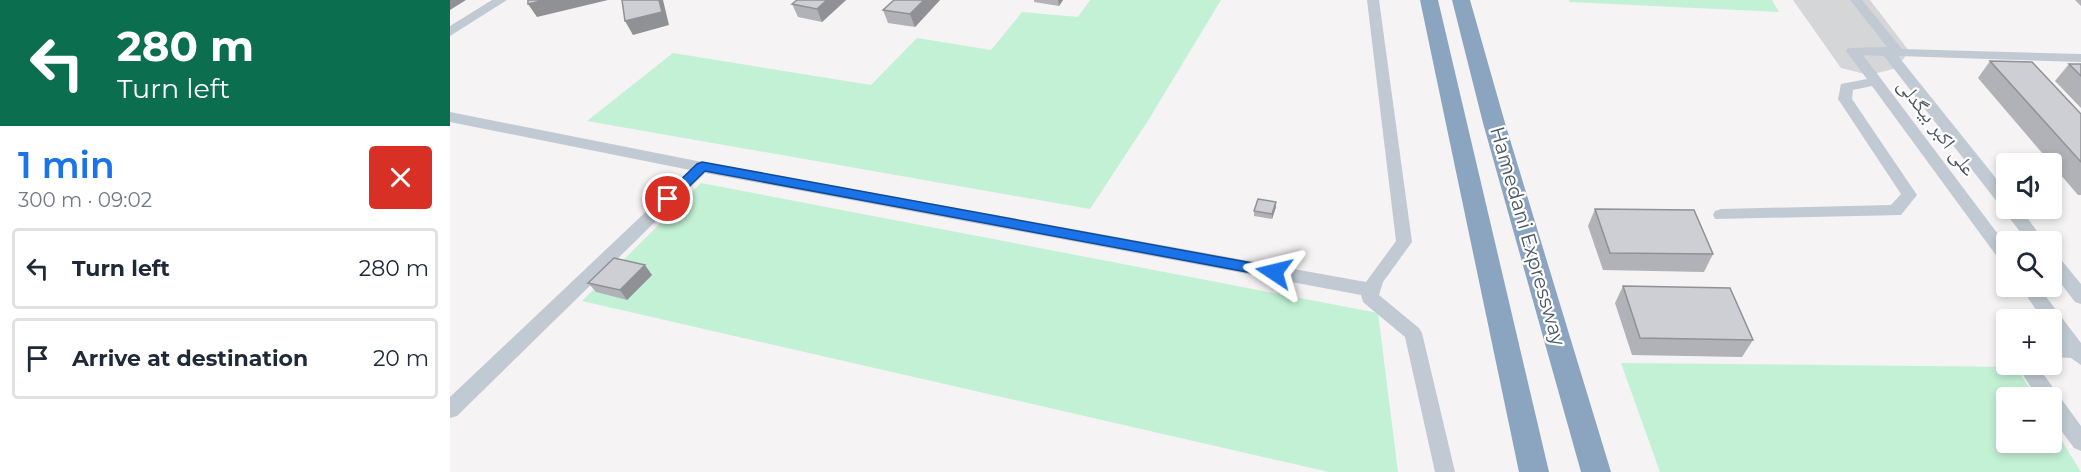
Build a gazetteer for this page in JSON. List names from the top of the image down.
{
  "streets": {
    "highway": ["Hamedani Expressway"],
    "lane": ["علی اکبر بیگدلی"]
  },
  "page": {
    "turn": ["280 m", "Turn left"],
    "heading": ["1 min", "300 m · 09:02"],
    "map_buttons": ["+", "−"],
    "list": [
      {
        "name": "Turn left",
        "value": "280 m"
      },
      {
        "name": "Arrive at destination",
        "value": "20 m"
      }
    ]
  }
}
